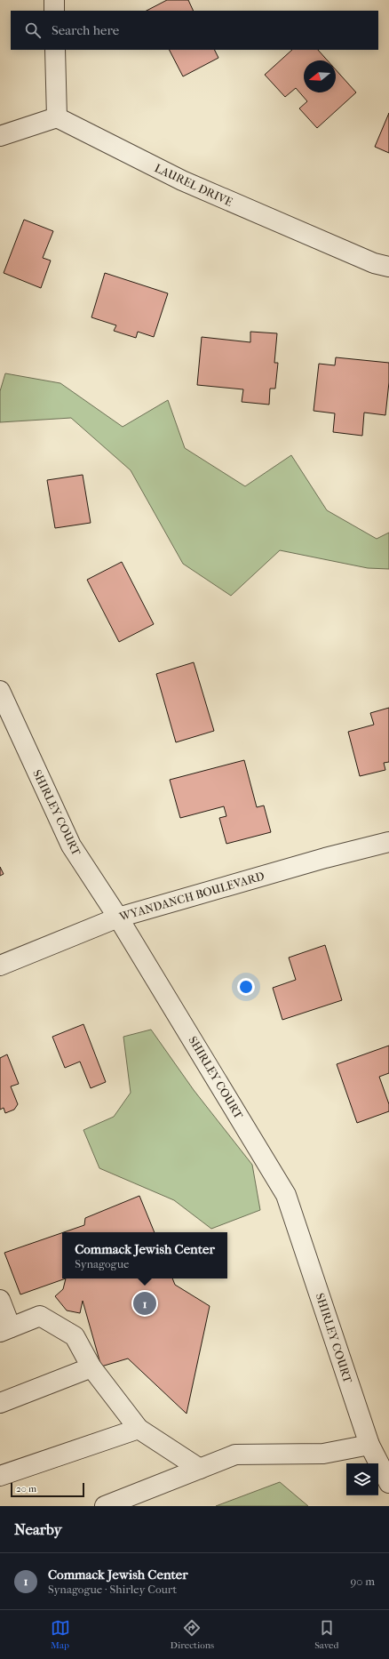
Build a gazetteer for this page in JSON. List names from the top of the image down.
{
  "streets": {
    "street": ["LAUREL DRIVE", "SHIRLEY COURT", "WYANDANCH BOULEVARD"]
  },
  "crossings": [
    ["SHIRLEY COURT", "WYANDANCH BOULEVARD"]
  ],
  "scale_bar": "20 m",
  "north": "left",
  "page": {
    "search": "Search here",
    "popup": ["Commack Jewish Center", "Synagogue"],
    "pins": "1",
    "scale": "20 m",
    "heading": "Nearby",
    "list": [
      {
        "mark": "1",
        "name": "Commack Jewish Center",
        "note": "Synagogue · Shirley Court",
        "value": "90 m"
      }
    ],
    "nav": ["Map", "Directions", "Saved"]
  }
}
